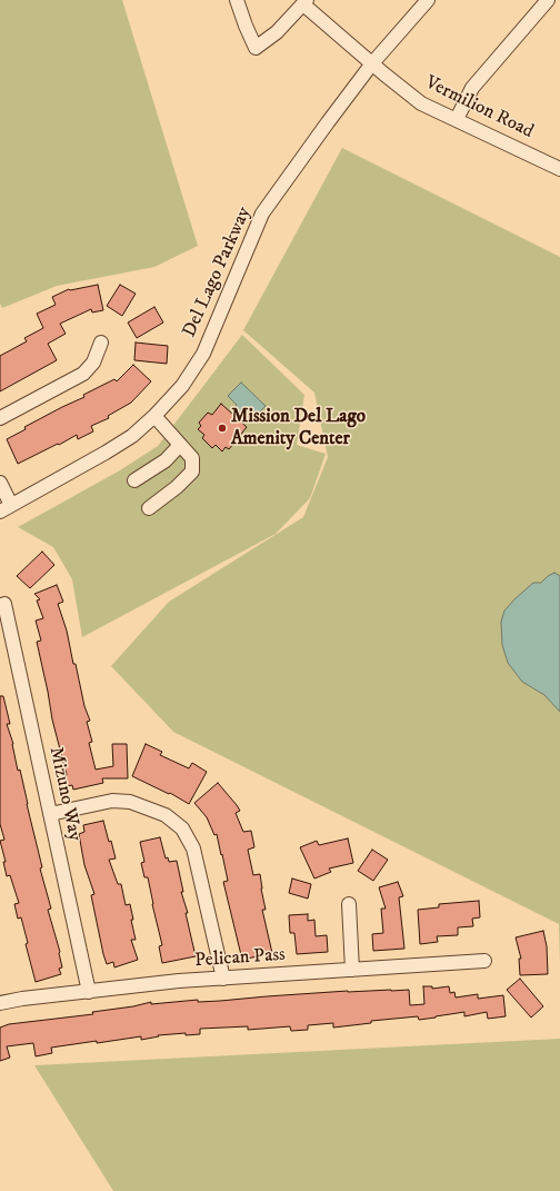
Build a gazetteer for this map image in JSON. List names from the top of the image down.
{
  "streets": {
    "street": [
      "Vermilion Road",
      "Del Lago Parkway",
      "Mizuno Way",
      "Pelican Pass"
    ]
  },
  "crossings": [
    ["Vermilion Road", "Del Lago Parkway"],
    ["Mizuno Way", "Pelican Pass"]
  ],
  "places": ["Mission Del Lago Amenity Center"]
}
